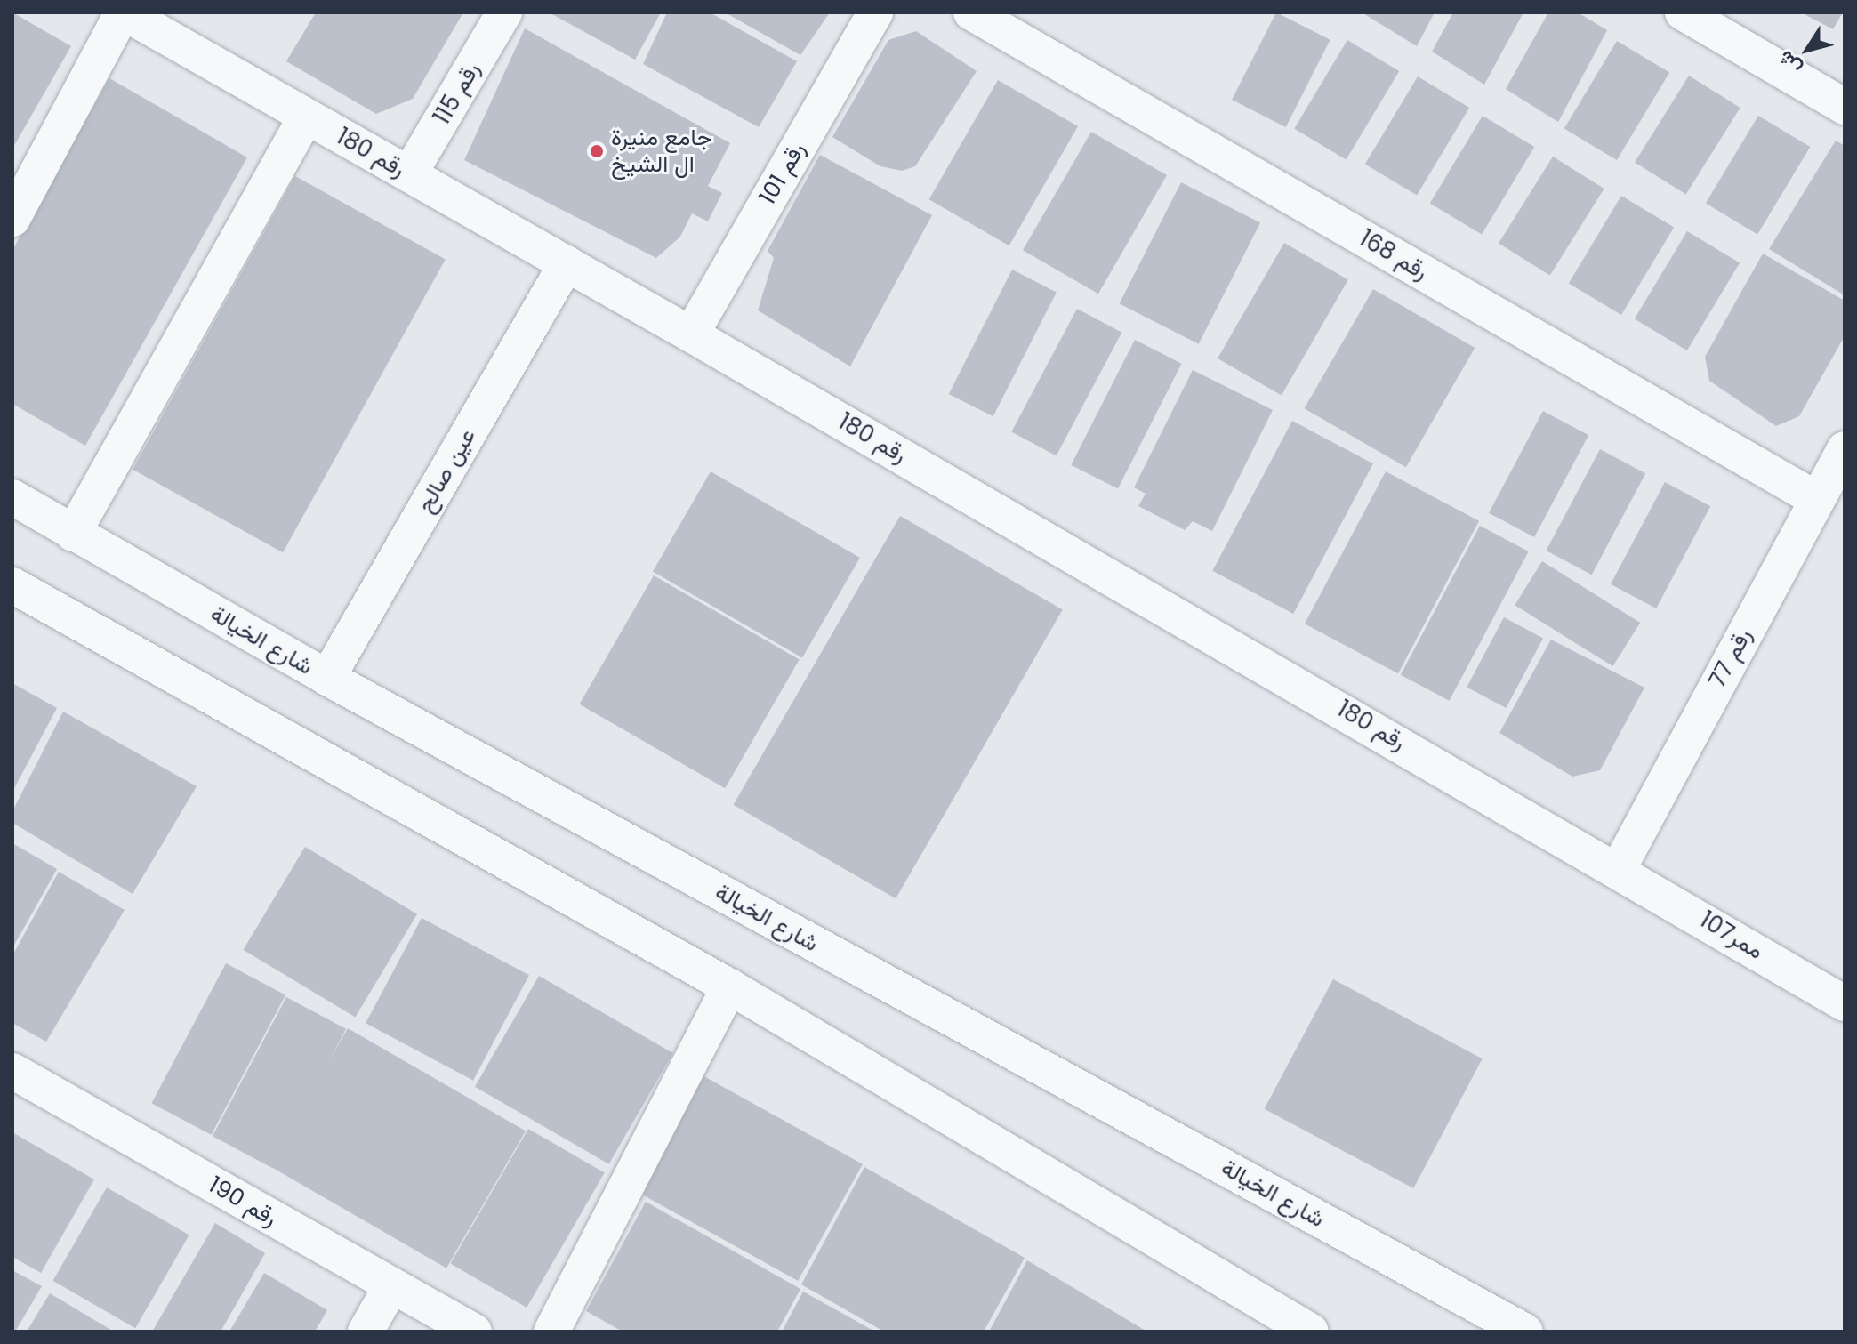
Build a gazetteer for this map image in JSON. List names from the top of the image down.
{
  "streets": {
    "street": [
      "رقم 115",
      "رقم 180",
      "رقم 101",
      "رقم 168",
      "عين صالح",
      "شارع الخيالة",
      "رقم 77",
      "ممر107",
      "رقم 190"
    ]
  },
  "crossings": [
    ["رقم 115", "رقم 180"],
    ["رقم 180", "رقم 101"],
    ["رقم 180", "عين صالح"],
    ["رقم 180", "رقم 77"],
    ["رقم 180", "ممر107"],
    ["رقم 168", "رقم 77"],
    ["عين صالح", "شارع الخيالة"],
    ["رقم 77", "ممر107"]
  ],
  "places": ["جامع منيرة ال الشيخ"],
  "north": "bottom left"
}
